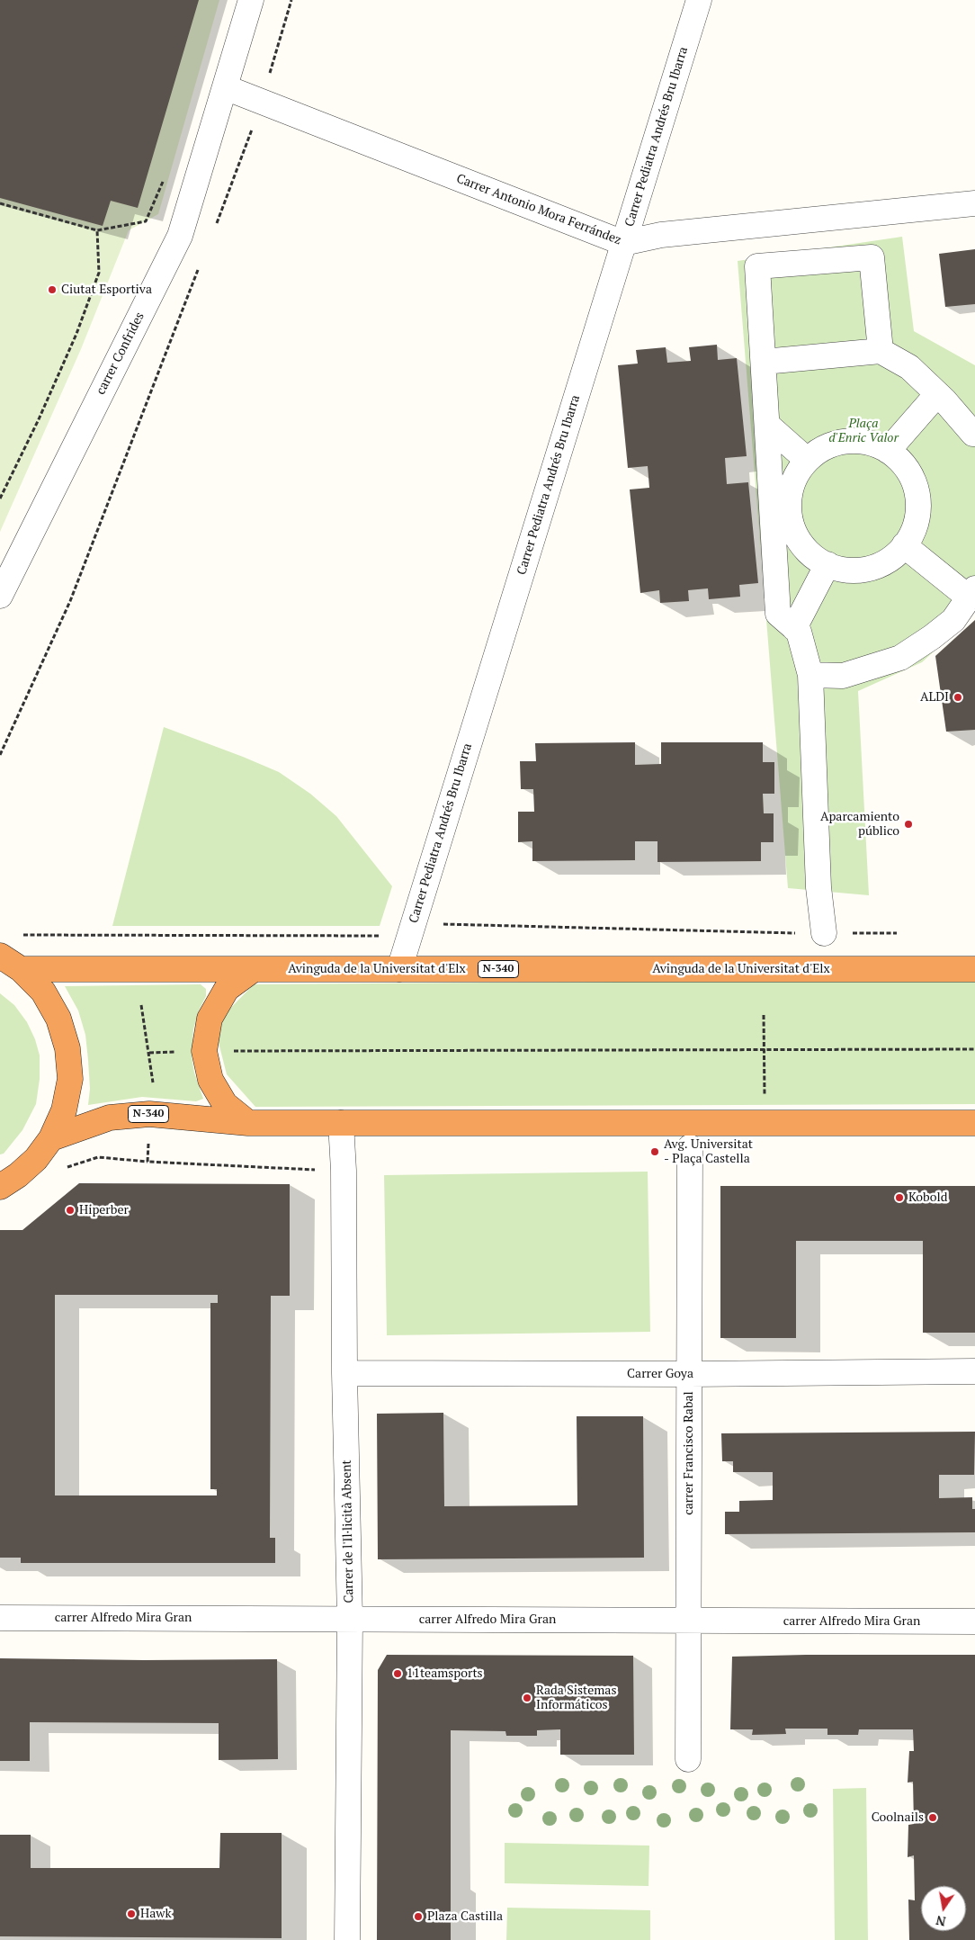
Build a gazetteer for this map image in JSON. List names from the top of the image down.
{
  "streets": {
    "highway": ["Avinguda de la Universitat d'Elx", "N-340"],
    "street": [
      "Carrer Pediatra Andrés Bru Ibarra",
      "Carrer Antonio Mora Ferrández",
      "carrer Confrides",
      "Carrer Goya",
      "carrer Francisco Rabal",
      "Carrer de l'Il·licità Absent",
      "carrer Alfredo Mira Gran"
    ]
  },
  "crossings": [
    ["Carrer Pediatra Andrés Bru Ibarra", "Carrer Antonio Mora Ferrández"],
    ["Carrer Pediatra Andrés Bru Ibarra", "Avinguda de la Universitat d'Elx"],
    ["Carrer Antonio Mora Ferrández", "carrer Confrides"],
    ["N-340", "Carrer de l'Il·licità Absent"],
    ["Carrer Goya", "carrer Francisco Rabal"],
    ["Carrer Goya", "Carrer de l'Il·licità Absent"],
    ["carrer Francisco Rabal", "carrer Alfredo Mira Gran"],
    ["Carrer de l'Il·licità Absent", "carrer Alfredo Mira Gran"]
  ],
  "parks": ["Plaça d'Enric Valor"],
  "places": [
    "Ciutat Esportiva",
    "ALDI",
    "Aparcamiento público",
    "Avg. Universitat - Plaça Castella",
    "Kobold",
    "Hiperber",
    "11teamsports",
    "Rada Sistemas Informáticos",
    "Coolnails",
    "Hawk",
    "Plaza Castilla"
  ],
  "north": "bottom"
}
